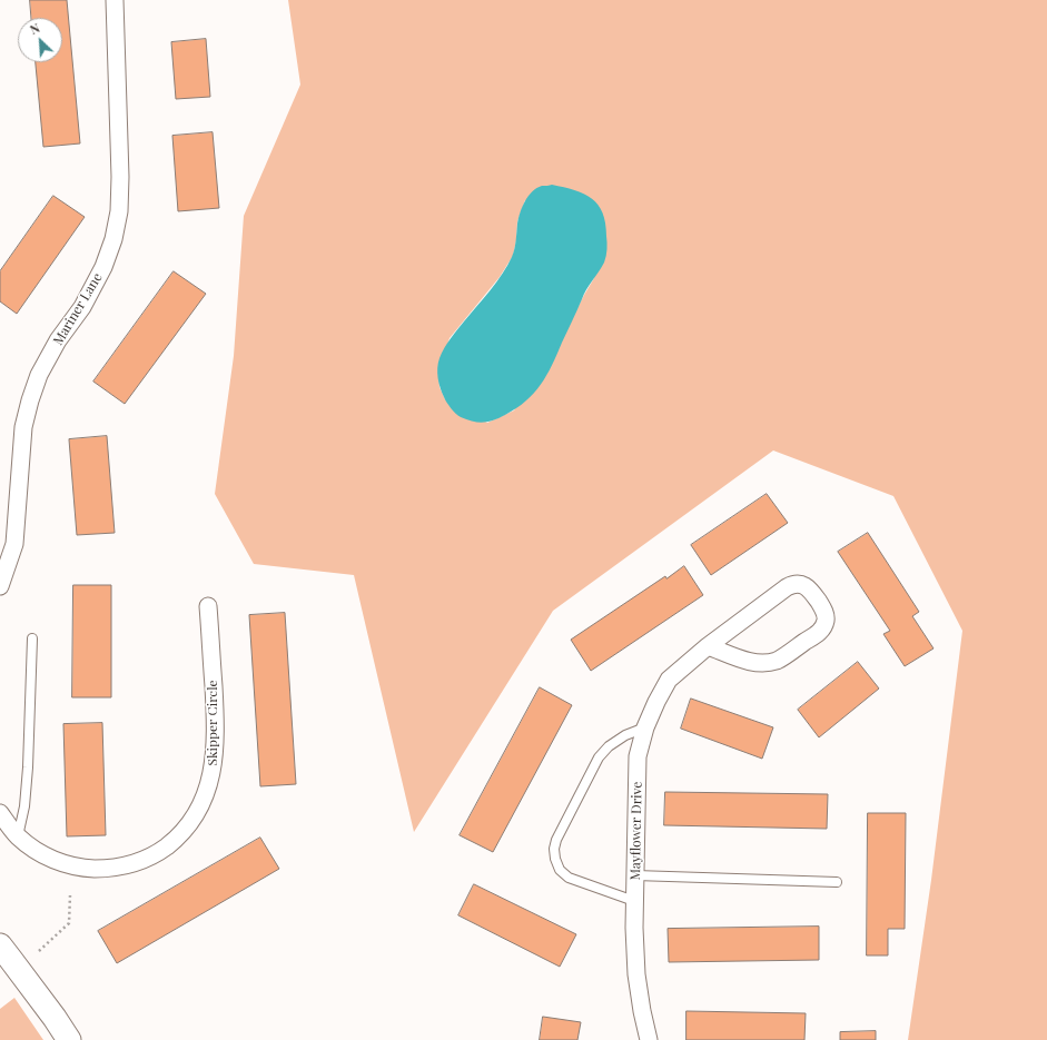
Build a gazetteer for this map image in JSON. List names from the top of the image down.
{
  "streets": {
    "street": ["Mariner Lane", "Skipper Circle", "Mayflower Drive"]
  },
  "north": "top left"
}
